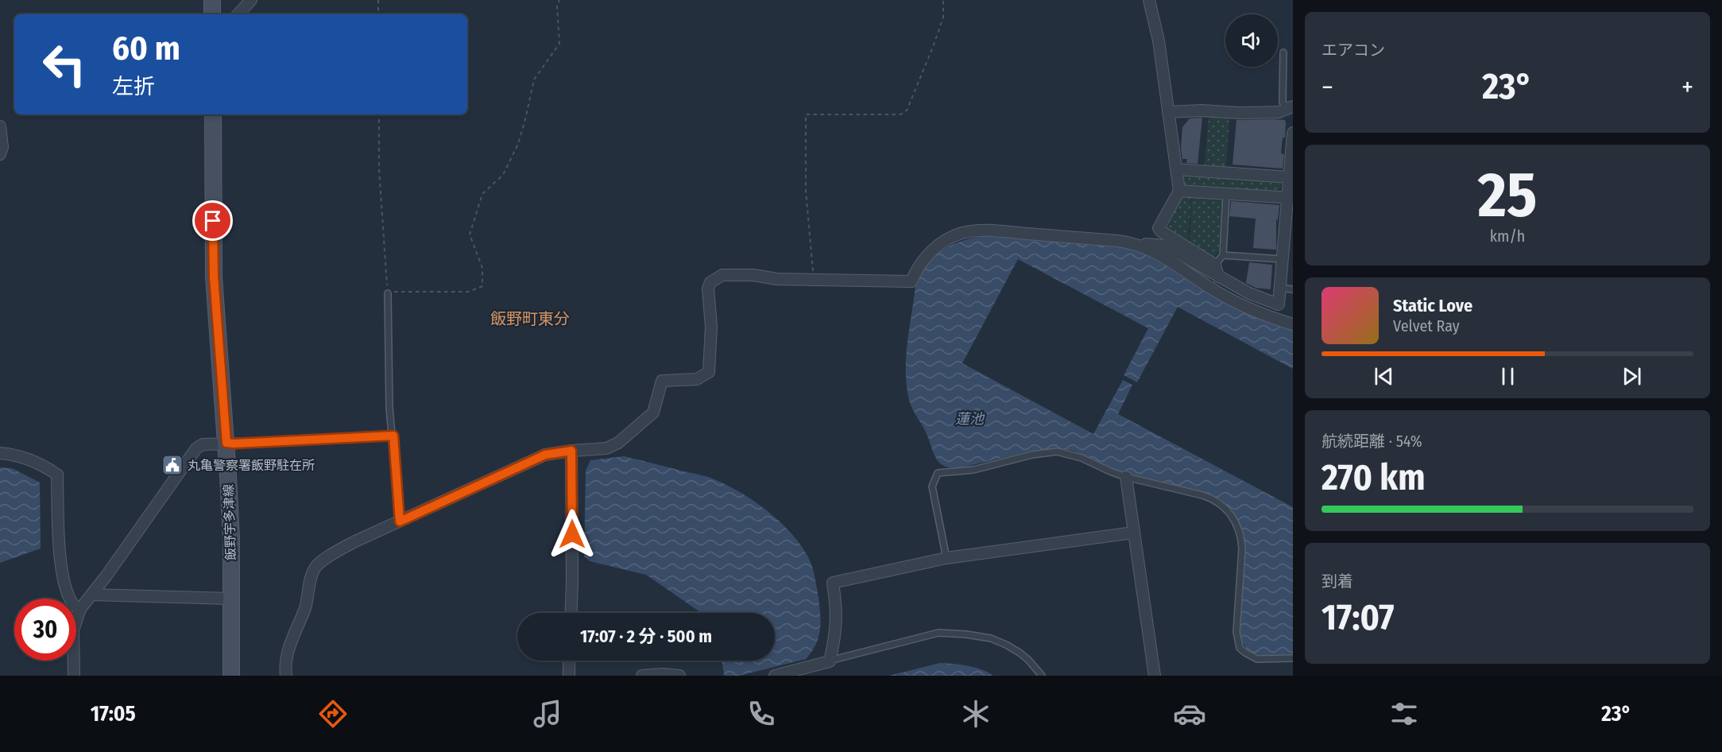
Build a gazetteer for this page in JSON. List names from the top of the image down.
{
  "streets": {
    "main road": ["飯野宇多津線"]
  },
  "districts": ["飯野町東分"],
  "water": ["蓮池"],
  "places": {
    "public building": ["丸亀警察署飯野駐在所"]
  },
  "page": {
    "tile": [
      "エアコン",
      ["25", "km/h"],
      ["航続距離 · 54%", "270 km"],
      ["到着", "17:07"]
    ],
    "turn": ["60 m", "左折"],
    "heat": ["−", "23°", "+"],
    "song": ["Static Love", "Velvet Ray"],
    "limit": "30",
    "trip": "17:07 · 2 分 · 500 m",
    "tabs": ["17:05", "23°"]
  }
}
